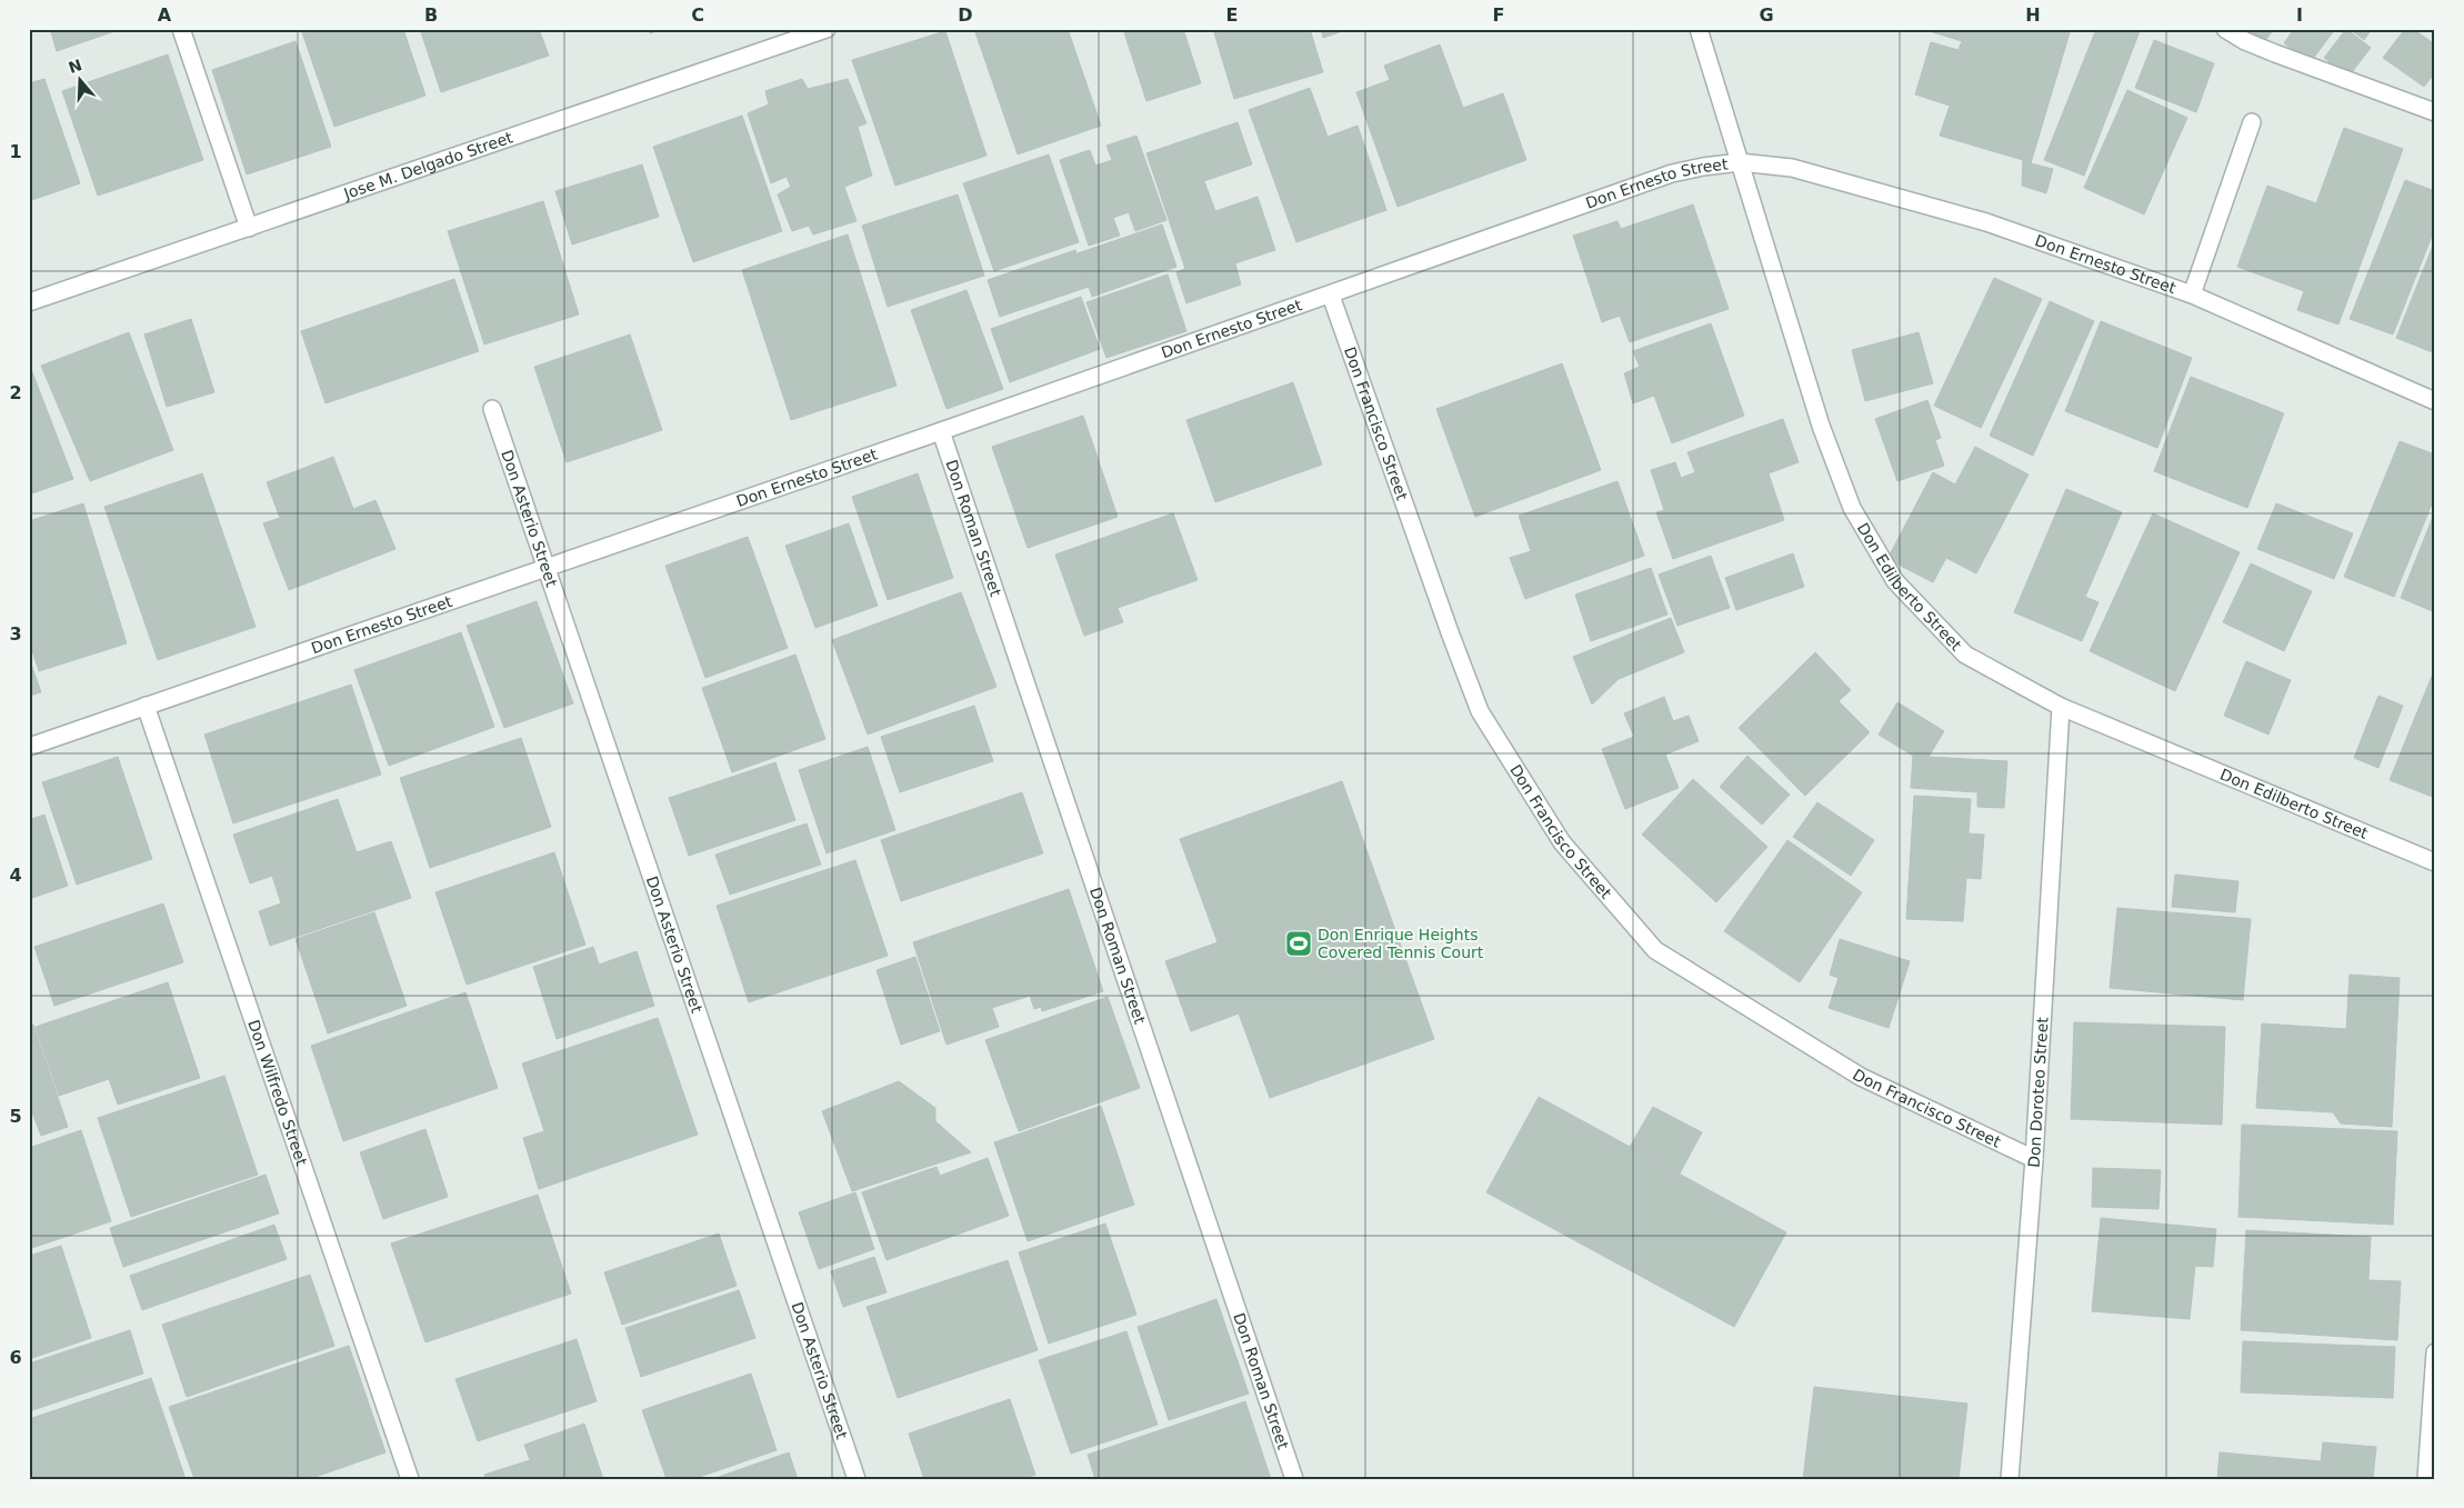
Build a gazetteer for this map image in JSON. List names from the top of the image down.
{
  "streets": {
    "street": [
      "Jose M. Delgado Street",
      "Don Ernesto Street",
      "Don Francisco Street",
      "Don Asterio Street",
      "Don Roman Street",
      "Don Edilberto Street",
      "Don Wilfredo Street",
      "Don Doroteo Street"
    ]
  },
  "crossings": [
    ["Don Ernesto Street", "Don Francisco Street"],
    ["Don Ernesto Street", "Don Asterio Street"],
    ["Don Ernesto Street", "Don Roman Street"],
    ["Don Ernesto Street", "Don Edilberto Street"],
    ["Don Ernesto Street", "Don Wilfredo Street"],
    ["Don Francisco Street", "Don Doroteo Street"],
    ["Don Edilberto Street", "Don Doroteo Street"]
  ],
  "places": {
    "sports": ["Don Enrique Heights Covered Tennis Court"]
  },
  "north": "top",
  "grid": {
    "columns": [
      "A",
      "B",
      "C",
      "D",
      "E",
      "F",
      "G",
      "H",
      "I"
    ],
    "rows": [
      "1",
      "2",
      "3",
      "4",
      "5",
      "6"
    ]
  }
}
